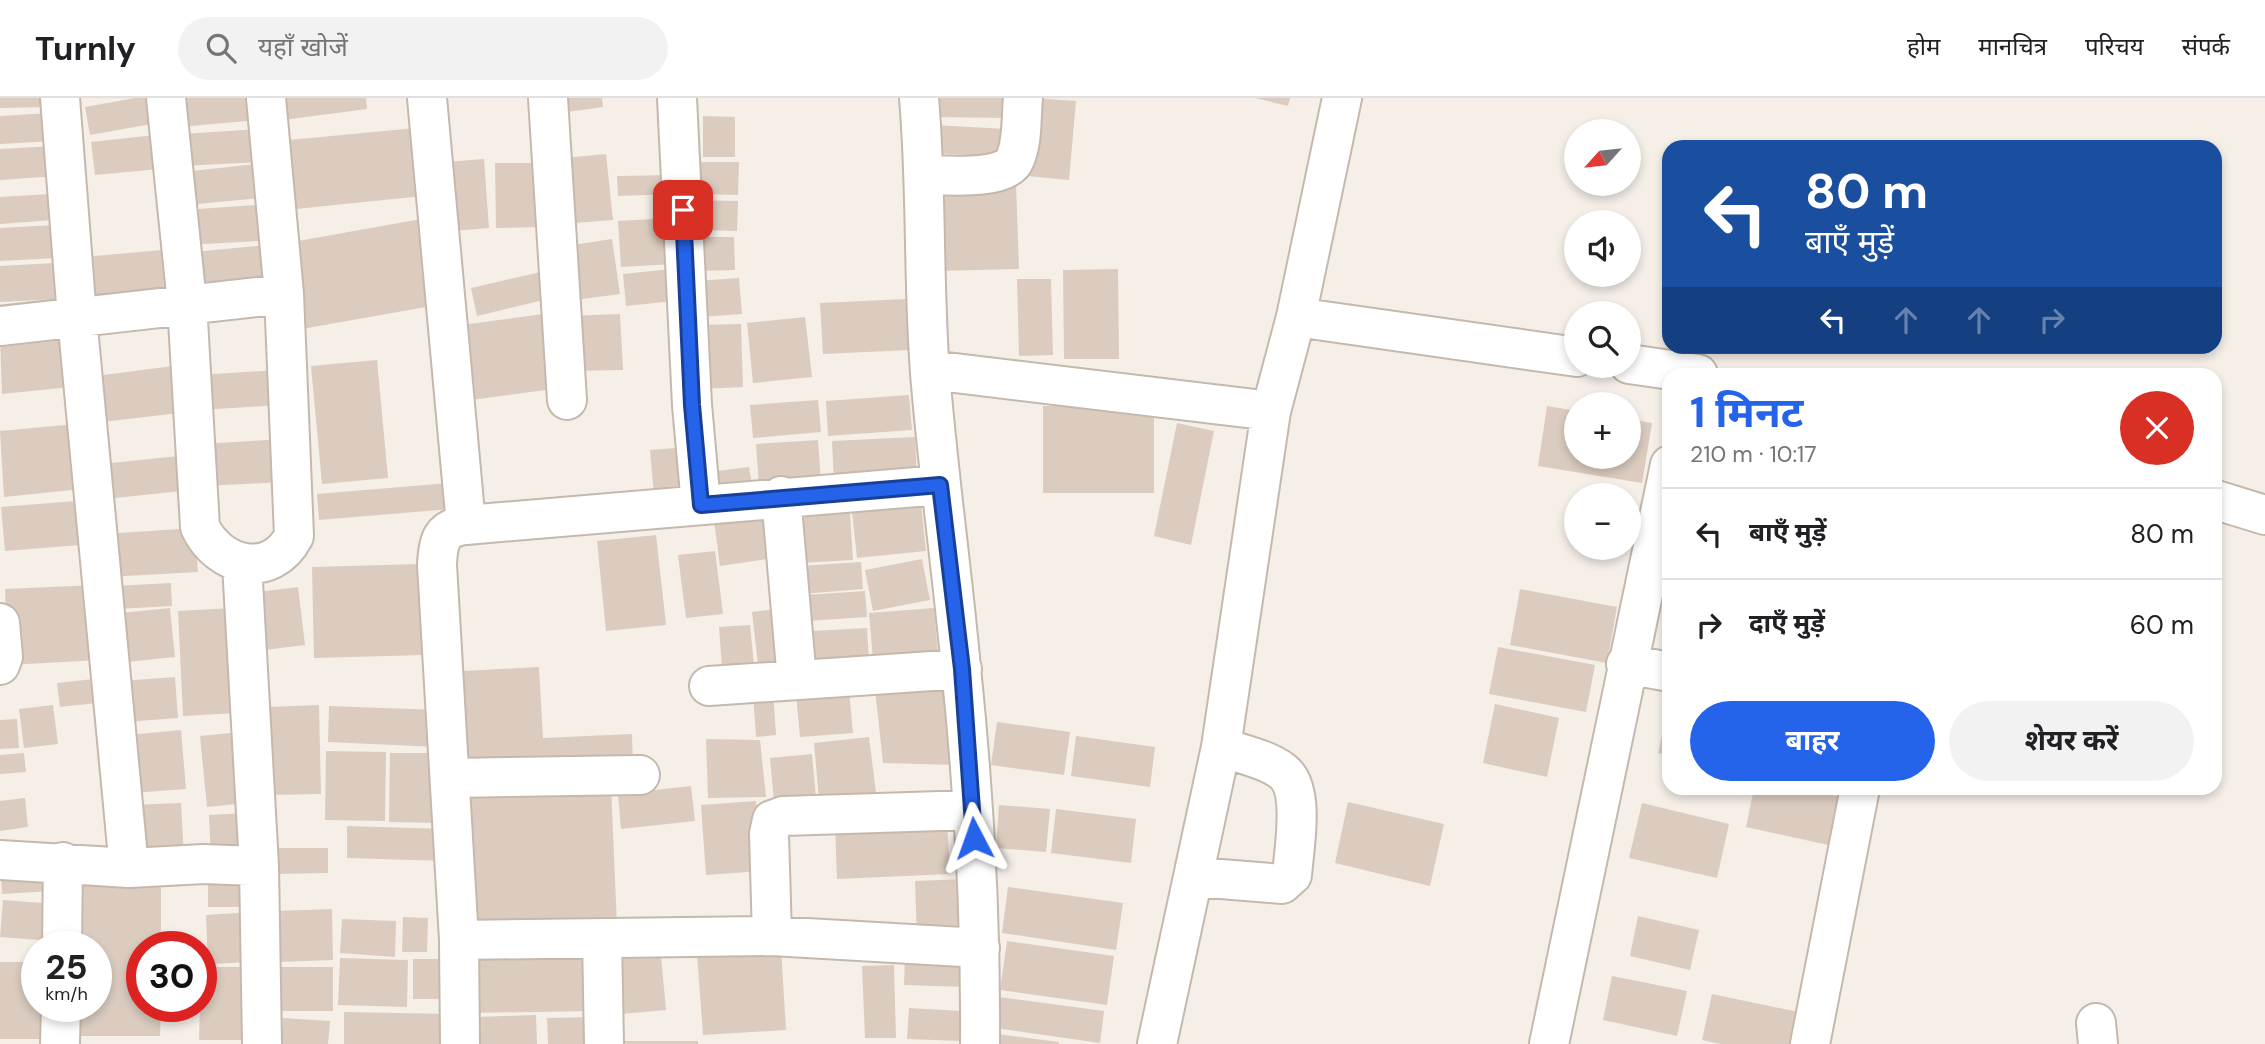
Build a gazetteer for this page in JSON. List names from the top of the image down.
{
  "north": "bottom left",
  "page": {
    "header": "Turnly",
    "search": "यहाँ खोजें",
    "nav": [
      "होम",
      "मानचित्र",
      "परिचय",
      "संपर्क"
    ],
    "map_buttons": ["+", "−"],
    "turn": ["80 m", "बाएँ मुड़ें"],
    "heading": ["1 मिनट", "210 m · 10:17"],
    "list": [
      {
        "name": "बाएँ मुड़ें",
        "value": "80 m"
      },
      {
        "name": "दाएँ मुड़ें",
        "value": "60 m"
      }
    ],
    "buttons": ["बाहर", "शेयर करें"],
    "speed": "25 km/h",
    "limit": "30"
  }
}
